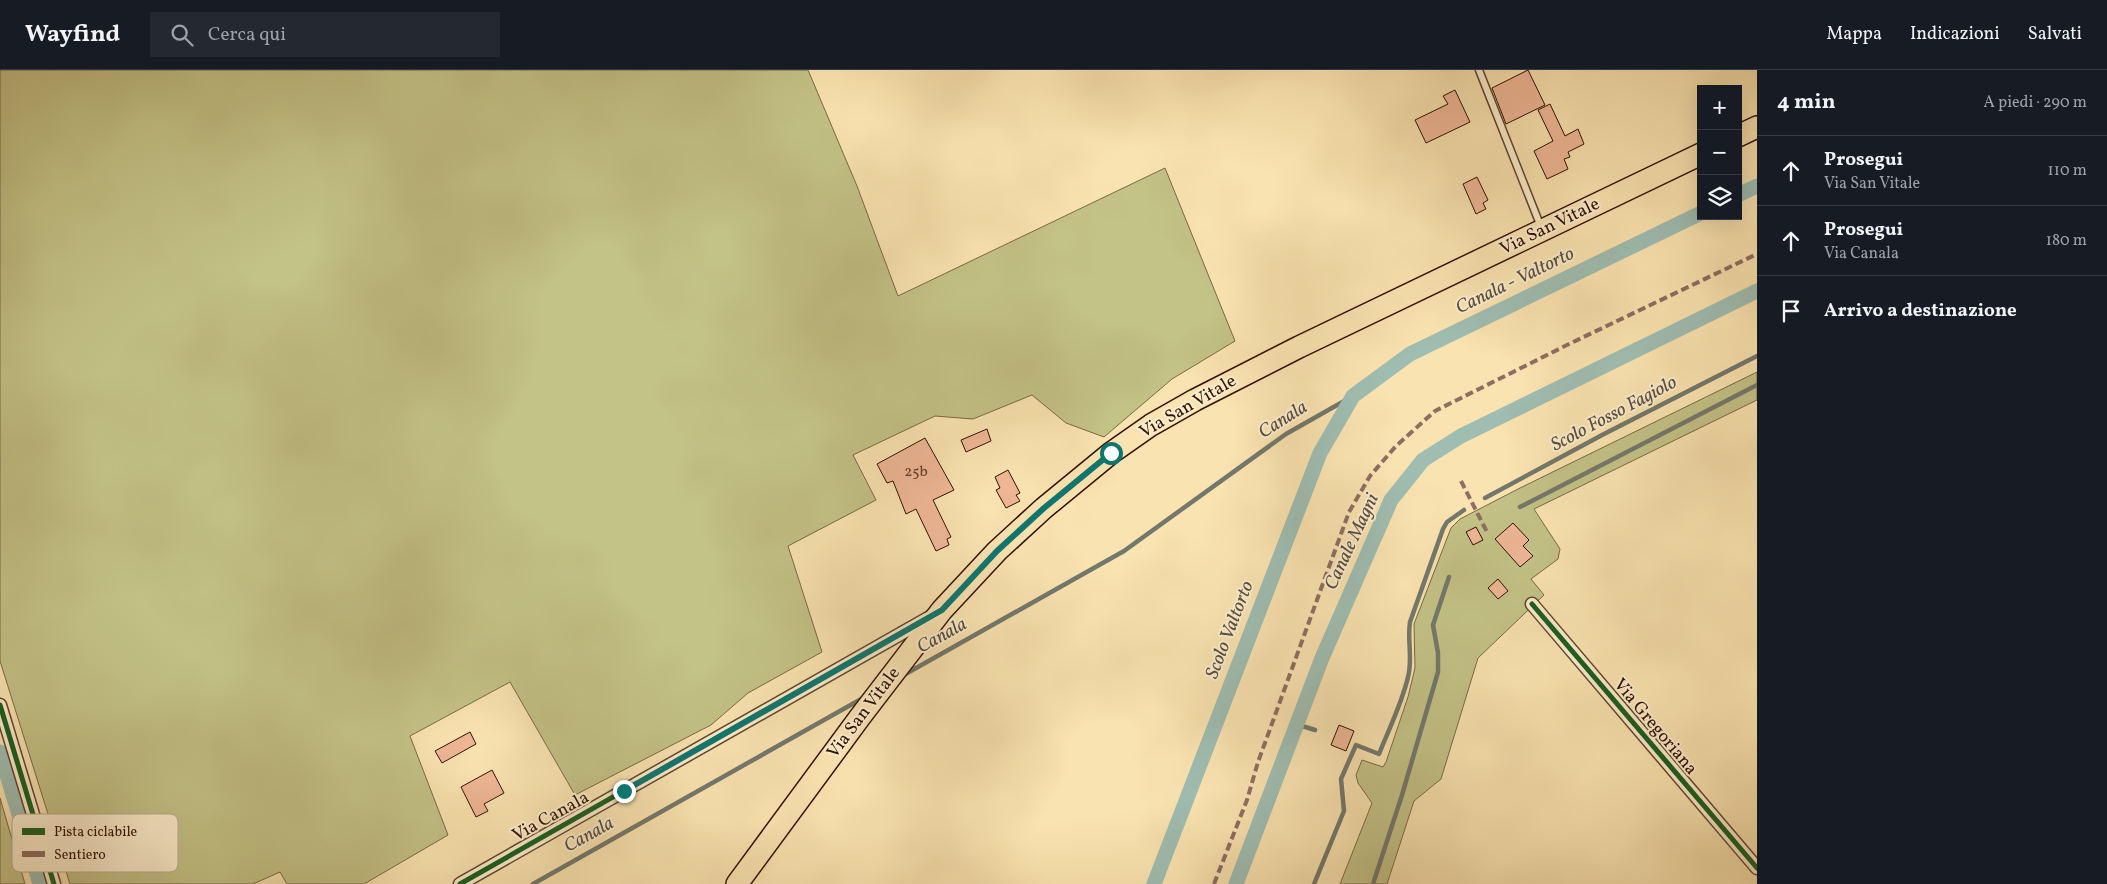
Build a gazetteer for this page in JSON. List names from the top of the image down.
{
  "streets": {
    "main road": ["Via San Vitale"],
    "street": ["Via Gregoriana", "Via Canala"]
  },
  "crossings": [
    ["Via San Vitale", "Via Canala"]
  ],
  "water": [
    "Canala - Valtorto",
    "Scolo Fosso Fagiolo",
    "Canala",
    "Canale Magni",
    "Scolo Valtorto"
  ],
  "house_numbers": ["25b"],
  "legend": ["Pista ciclabile", "Sentiero"],
  "page": {
    "header": "Wayfind",
    "search": "Cerca qui",
    "nav": ["Mappa", "Indicazioni", "Salvati"],
    "heading": ["4 min", "A piedi · 290 m"],
    "map_buttons": ["+", "−"],
    "list": [
      ["Prosegui", "Via San Vitale", "110 m"],
      ["Prosegui", "Via Canala", "180 m"],
      "Arrivo a destinazione"
    ]
  }
}
